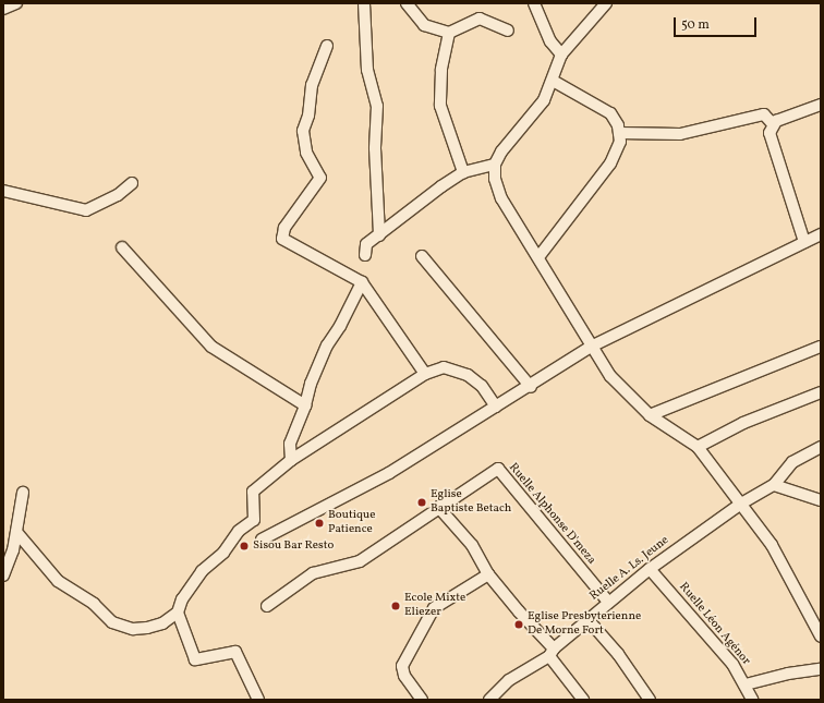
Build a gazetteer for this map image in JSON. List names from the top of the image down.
{
  "streets": {
    "street": ["Ruelle Alphonse D'meza", "Ruelle A. Ls. Jeune", "Ruelle Léon Agénor"]
  },
  "crossings": [
    ["Ruelle Alphonse D'meza", "Ruelle A. Ls. Jeune"],
    ["Ruelle A. Ls. Jeune", "Ruelle Léon Agénor"]
  ],
  "places": [
    "Eglise Baptiste Betach",
    "Boutique Patience",
    "Sisou Bar Resto",
    "Ecole Mixte Eliezer",
    "Eglise Presbyterienne De Morne Fort"
  ],
  "scale_bar": "50 m"
}
